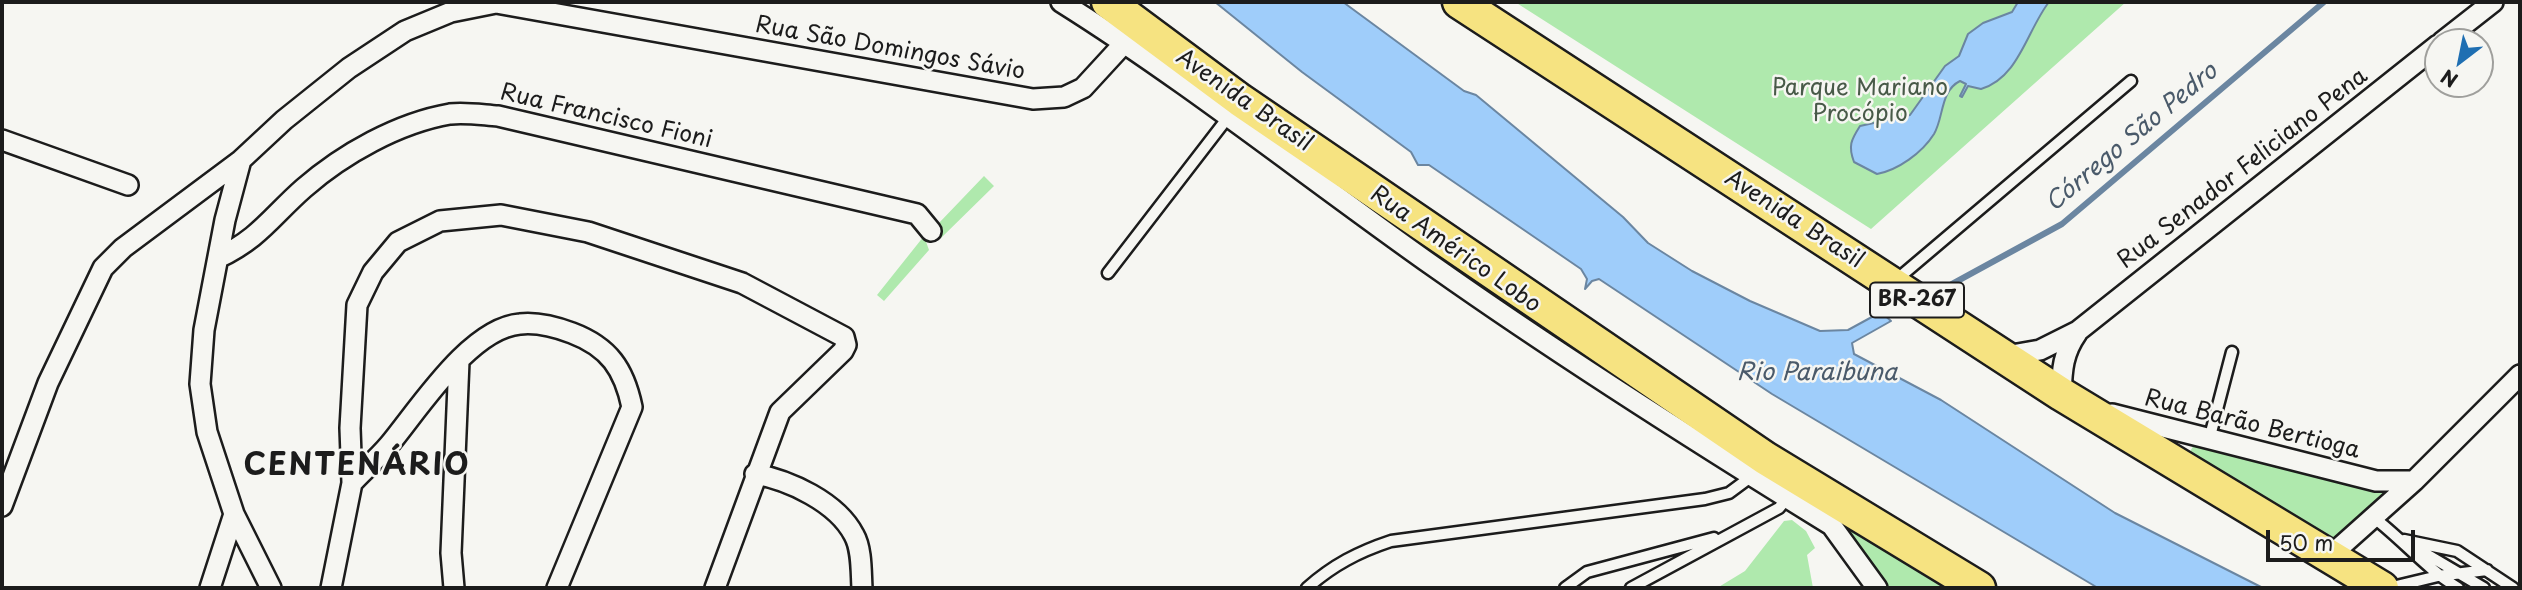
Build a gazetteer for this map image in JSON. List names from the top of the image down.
{
  "streets": {
    "highway": ["Avenida Brasil", "BR-267"],
    "street": [
      "Rua São Domingos Sávio",
      "Rua Francisco Fioni",
      "Rua Senador Feliciano Pena",
      "Rua Barão Bertioga"
    ]
  },
  "crossings": [
    ["Rua São Domingos Sávio", "Avenida Brasil"],
    ["Avenida Brasil", "Rua Senador Feliciano Pena"],
    ["Avenida Brasil", "Rua Barão Bertioga"],
    ["Rua Senador Feliciano Pena", "Rua Barão Bertioga"]
  ],
  "districts": ["CENTENÁRIO"],
  "water": ["Córrego São Pedro", "Rio Paraibuna"],
  "parks": ["Parque Mariano Procópio"],
  "scale_bar": "50 m",
  "north": "bottom left"
}
